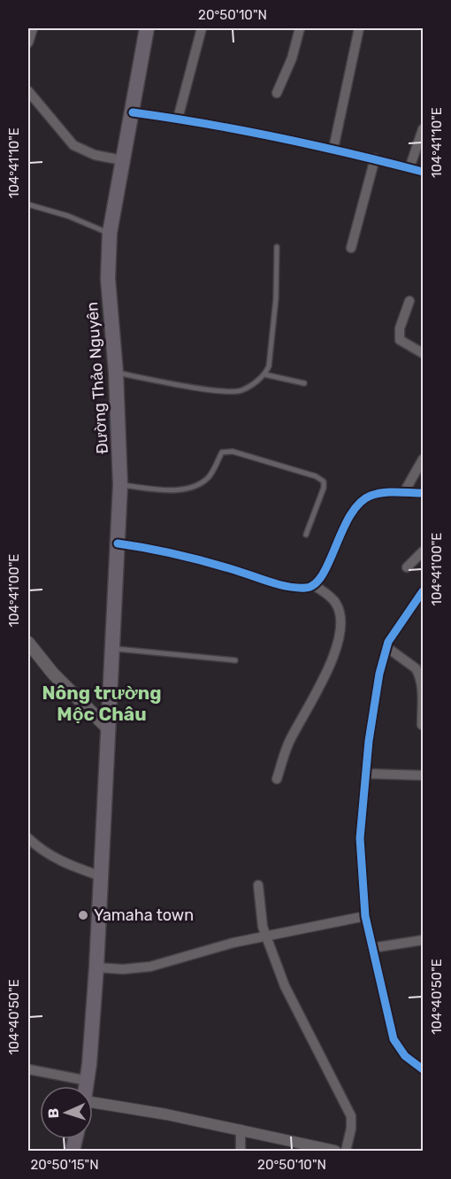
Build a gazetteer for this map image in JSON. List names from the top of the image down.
{
  "streets": {
    "main road": ["Đường Thảo Nguyên"]
  },
  "districts": ["Nông trường Mộc Châu"],
  "places": ["Yamaha town"],
  "north": "left",
  "coordinates": [
    "20°50'10\"N",
    "104°41'10\"E",
    "104°41'00\"E",
    "104°40'50\"E",
    "20°50'15\"N"
  ]
}
